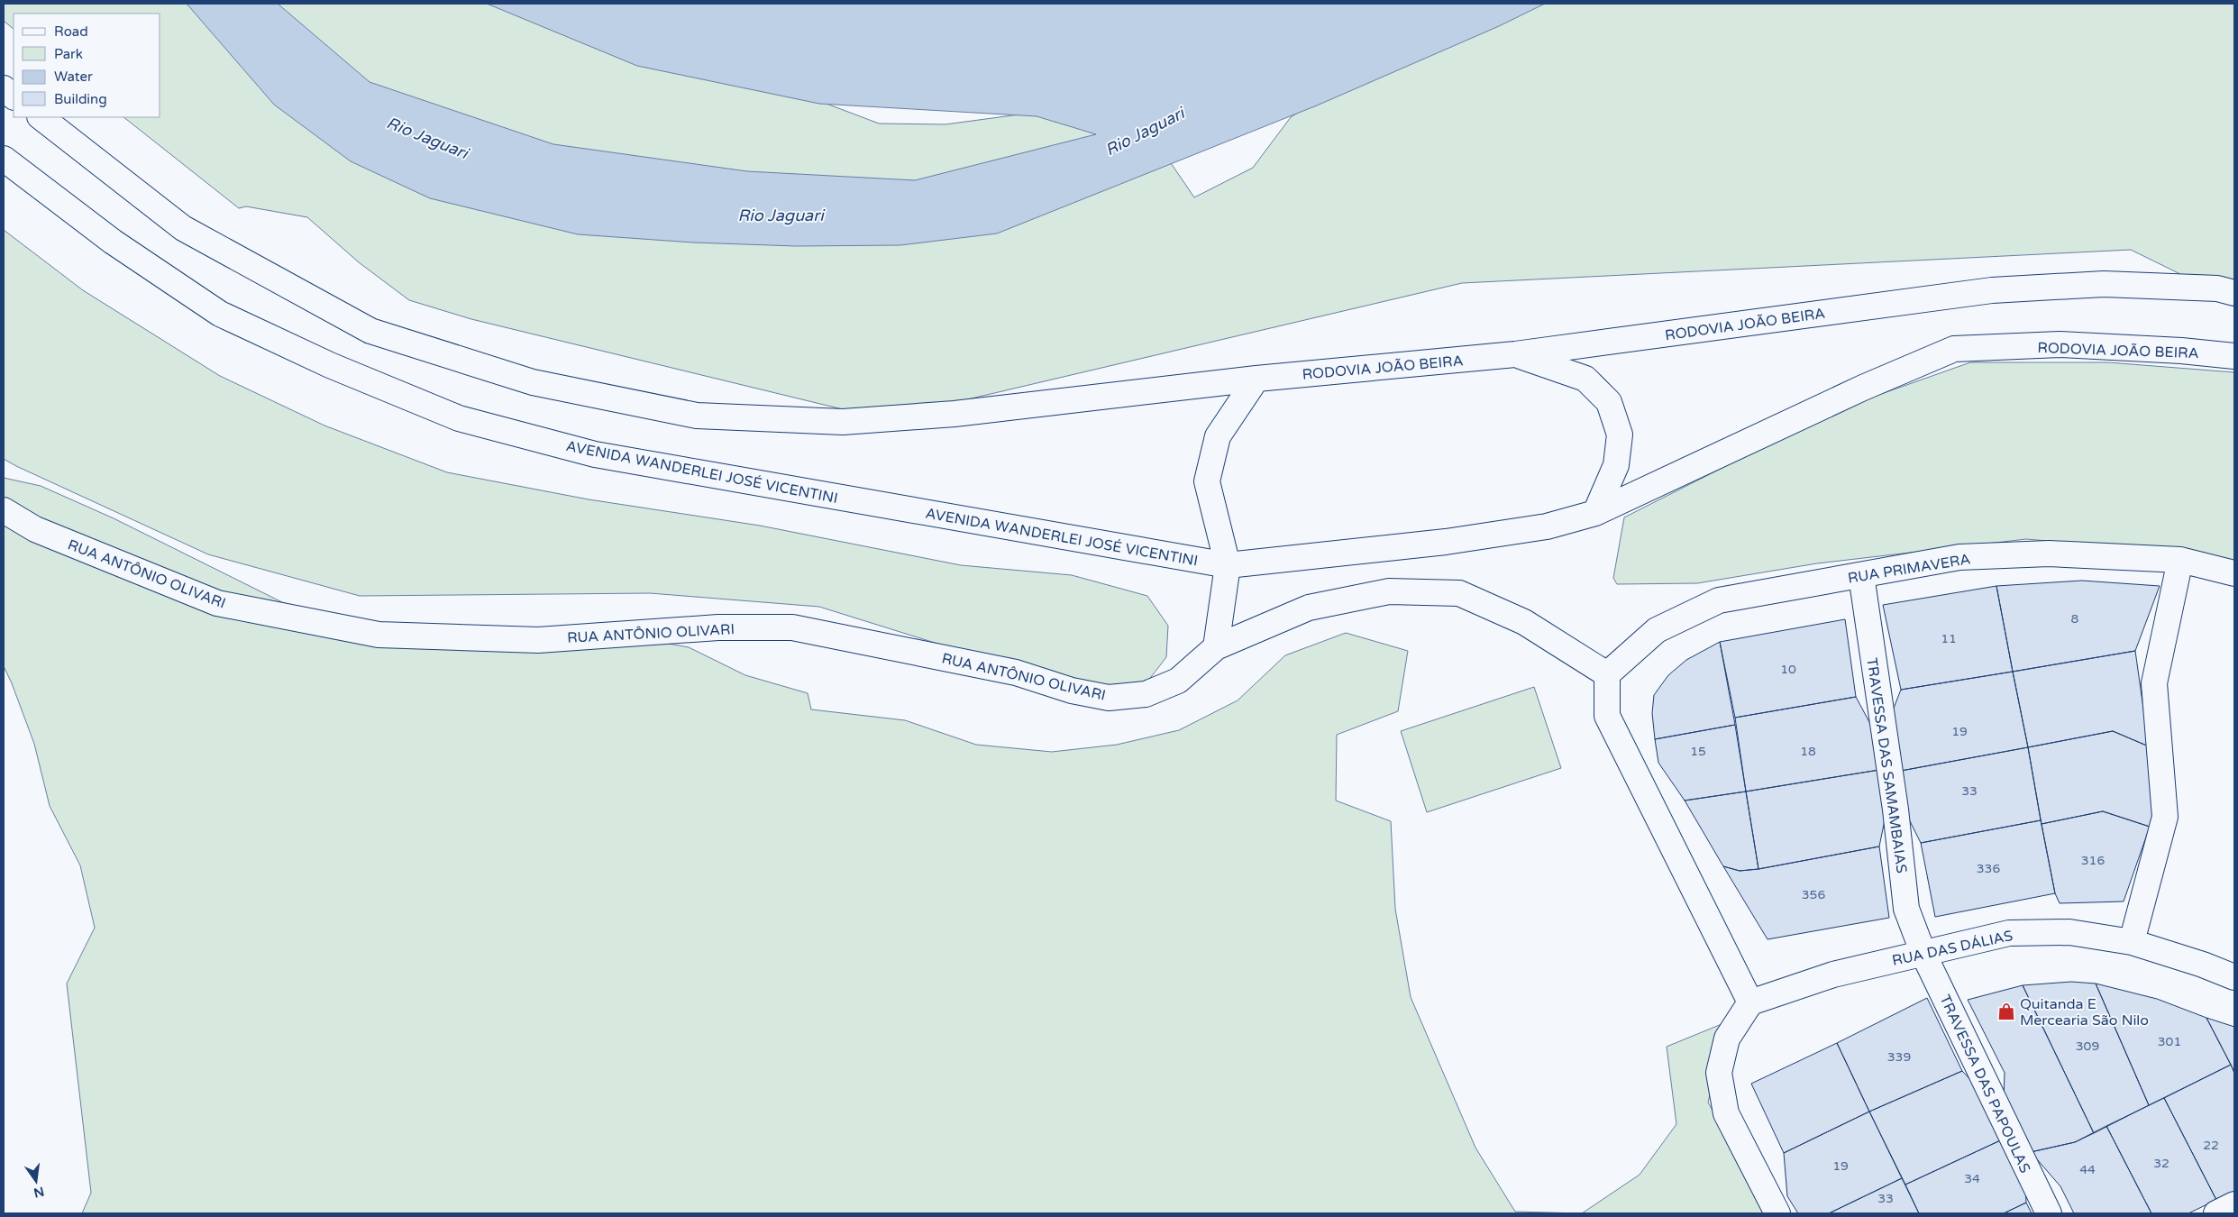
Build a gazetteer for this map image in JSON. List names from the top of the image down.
{
  "streets": {
    "main road": [
      "RODOVIA JOÃO BEIRA",
      "AVENIDA WANDERLEI JOSÉ VICENTINI",
      "RUA PRIMAVERA",
      "RUA ANTÔNIO OLIVARI",
      "TRAVESSA DAS SAMAMBAIAS",
      "RUA DAS DÁLIAS",
      "TRAVESSA DAS PAPOULAS"
    ]
  },
  "crossings": [
    ["RODOVIA JOÃO BEIRA", "AVENIDA WANDERLEI JOSÉ VICENTINI"],
    ["RUA PRIMAVERA", "RUA ANTÔNIO OLIVARI"],
    ["RUA PRIMAVERA", "TRAVESSA DAS SAMAMBAIAS"],
    ["TRAVESSA DAS SAMAMBAIAS", "RUA DAS DÁLIAS"],
    ["TRAVESSA DAS SAMAMBAIAS", "TRAVESSA DAS PAPOULAS"],
    ["RUA DAS DÁLIAS", "TRAVESSA DAS PAPOULAS"]
  ],
  "water": ["Rio Jaguari"],
  "places": {
    "shop": ["Quitanda E Mercearia São Nilo"]
  },
  "house_numbers": [
    "8",
    "11",
    "10",
    "19",
    "15",
    "18",
    "33",
    "316",
    "336",
    "356",
    "301",
    "309",
    "339",
    "22",
    "32",
    "19",
    "44",
    "34",
    "33"
  ],
  "legend": [
    "Road",
    "Park",
    "Water",
    "Building"
  ],
  "north": "bottom"
}
